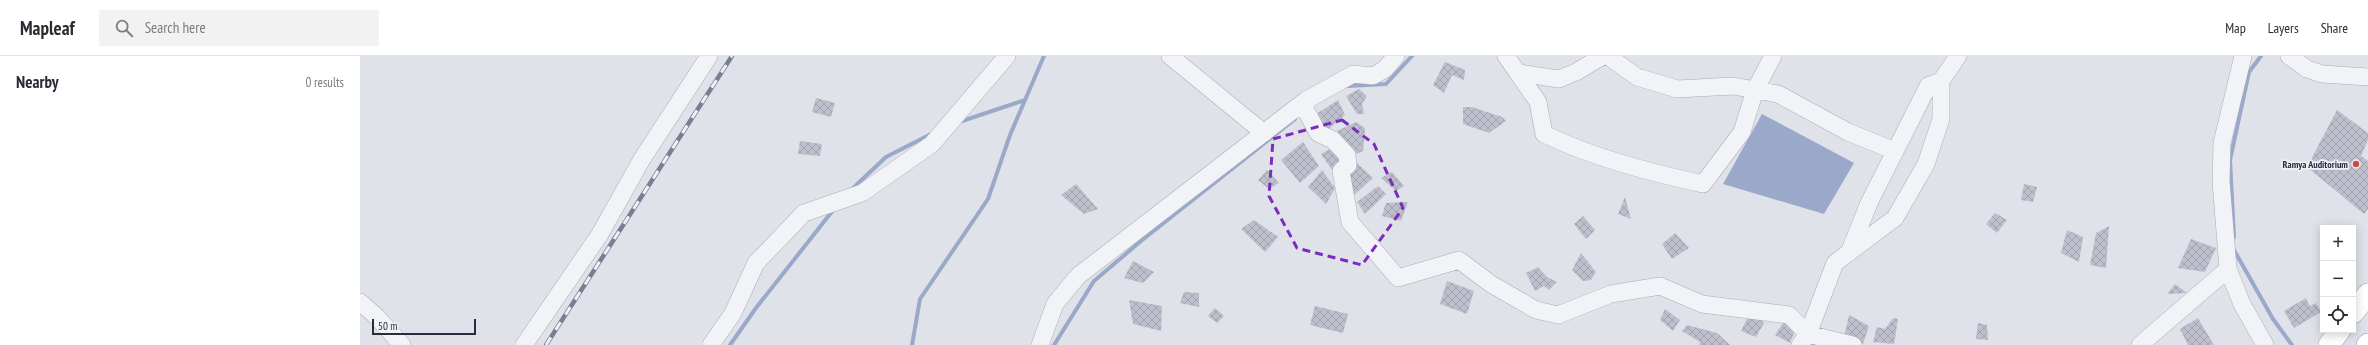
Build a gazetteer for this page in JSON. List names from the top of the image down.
{
  "places": ["Ramya Auditorium"],
  "scale_bar": "50 m",
  "page": {
    "header": "Mapleaf",
    "search": "Search here",
    "nav": ["Map", "Layers", "Share"],
    "heading": ["Nearby", "0 results"],
    "map_buttons": ["+", "−"],
    "scale": "50 m"
  }
}
